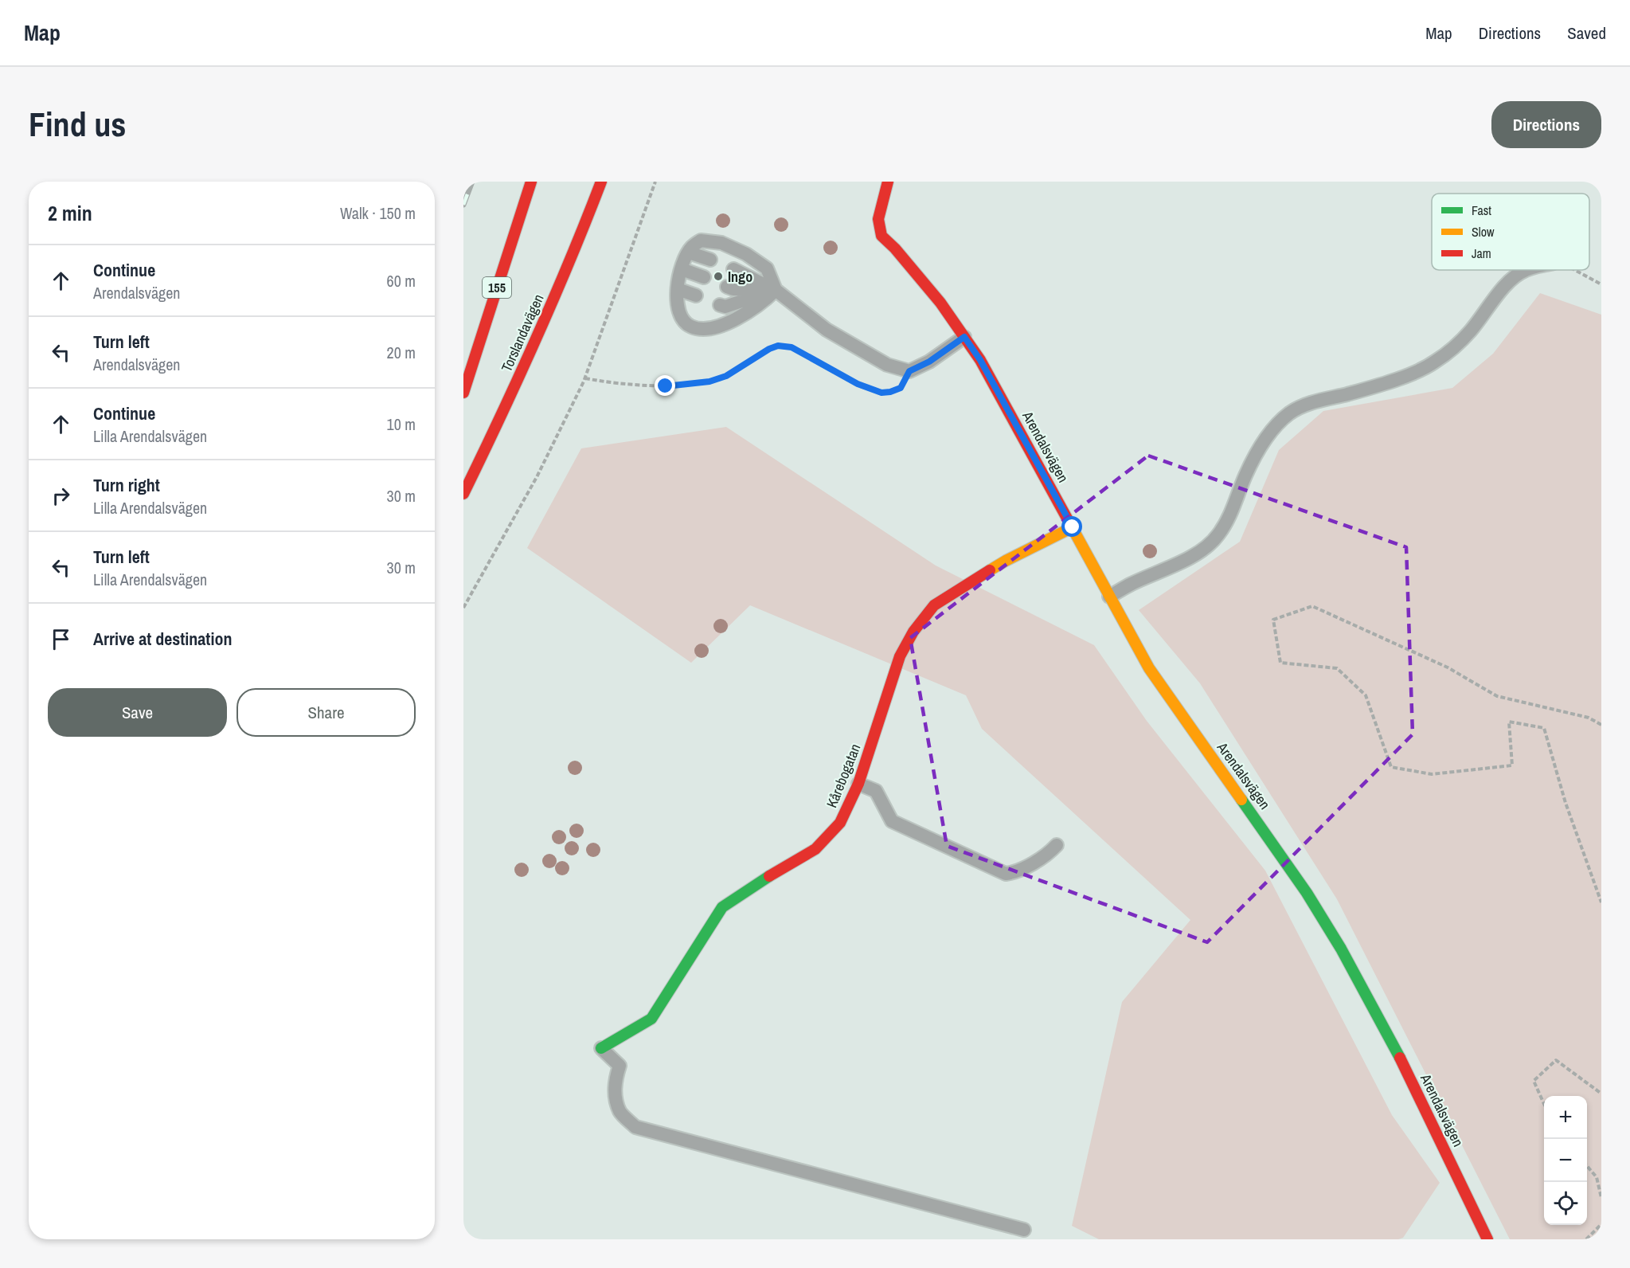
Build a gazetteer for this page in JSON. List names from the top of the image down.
{
  "streets": {
    "street": [
      "155",
      "Torslandavägen",
      "Arendalsvägen",
      "Kårebogatan"
    ]
  },
  "crossings": [
    ["Arendalsvägen", "Kårebogatan"]
  ],
  "places": ["Ingo"],
  "legend": ["Fast", "Slow", "Jam"],
  "page": {
    "header": "Map",
    "nav": ["Map", "Directions", "Saved"],
    "buttons": [
      "Directions",
      ["Save", "Share"]
    ],
    "title": "Find us",
    "heading": ["2 min", "Walk · 150 m"],
    "list": [
      ["Continue", "Arendalsvägen", "60 m"],
      ["Turn left", "Arendalsvägen", "20 m"],
      ["Continue", "Lilla Arendalsvägen", "10 m"],
      ["Turn right", "Lilla Arendalsvägen", "30 m"],
      ["Turn left", "Lilla Arendalsvägen", "30 m"],
      "Arrive at destination"
    ],
    "map_buttons": ["+", "−"]
  }
}
